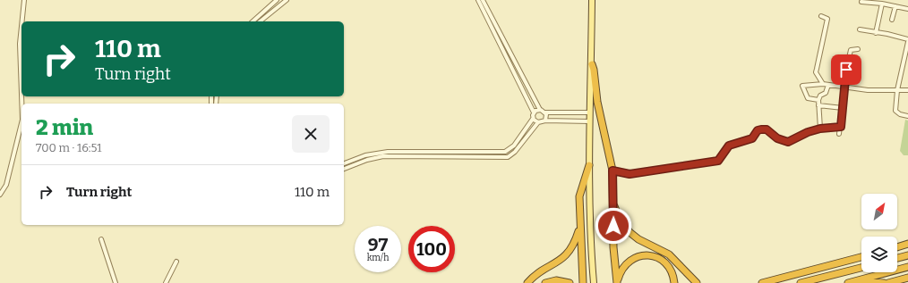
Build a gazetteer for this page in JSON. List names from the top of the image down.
{
  "north": "top right",
  "page": {
    "turn": ["110 m", "Turn right"],
    "heading": ["2 min", "700 m · 16:51"],
    "list": [
      {
        "name": "Turn right",
        "value": "110 m"
      }
    ],
    "speed": "97 km/h",
    "limit": "100"
  }
}
